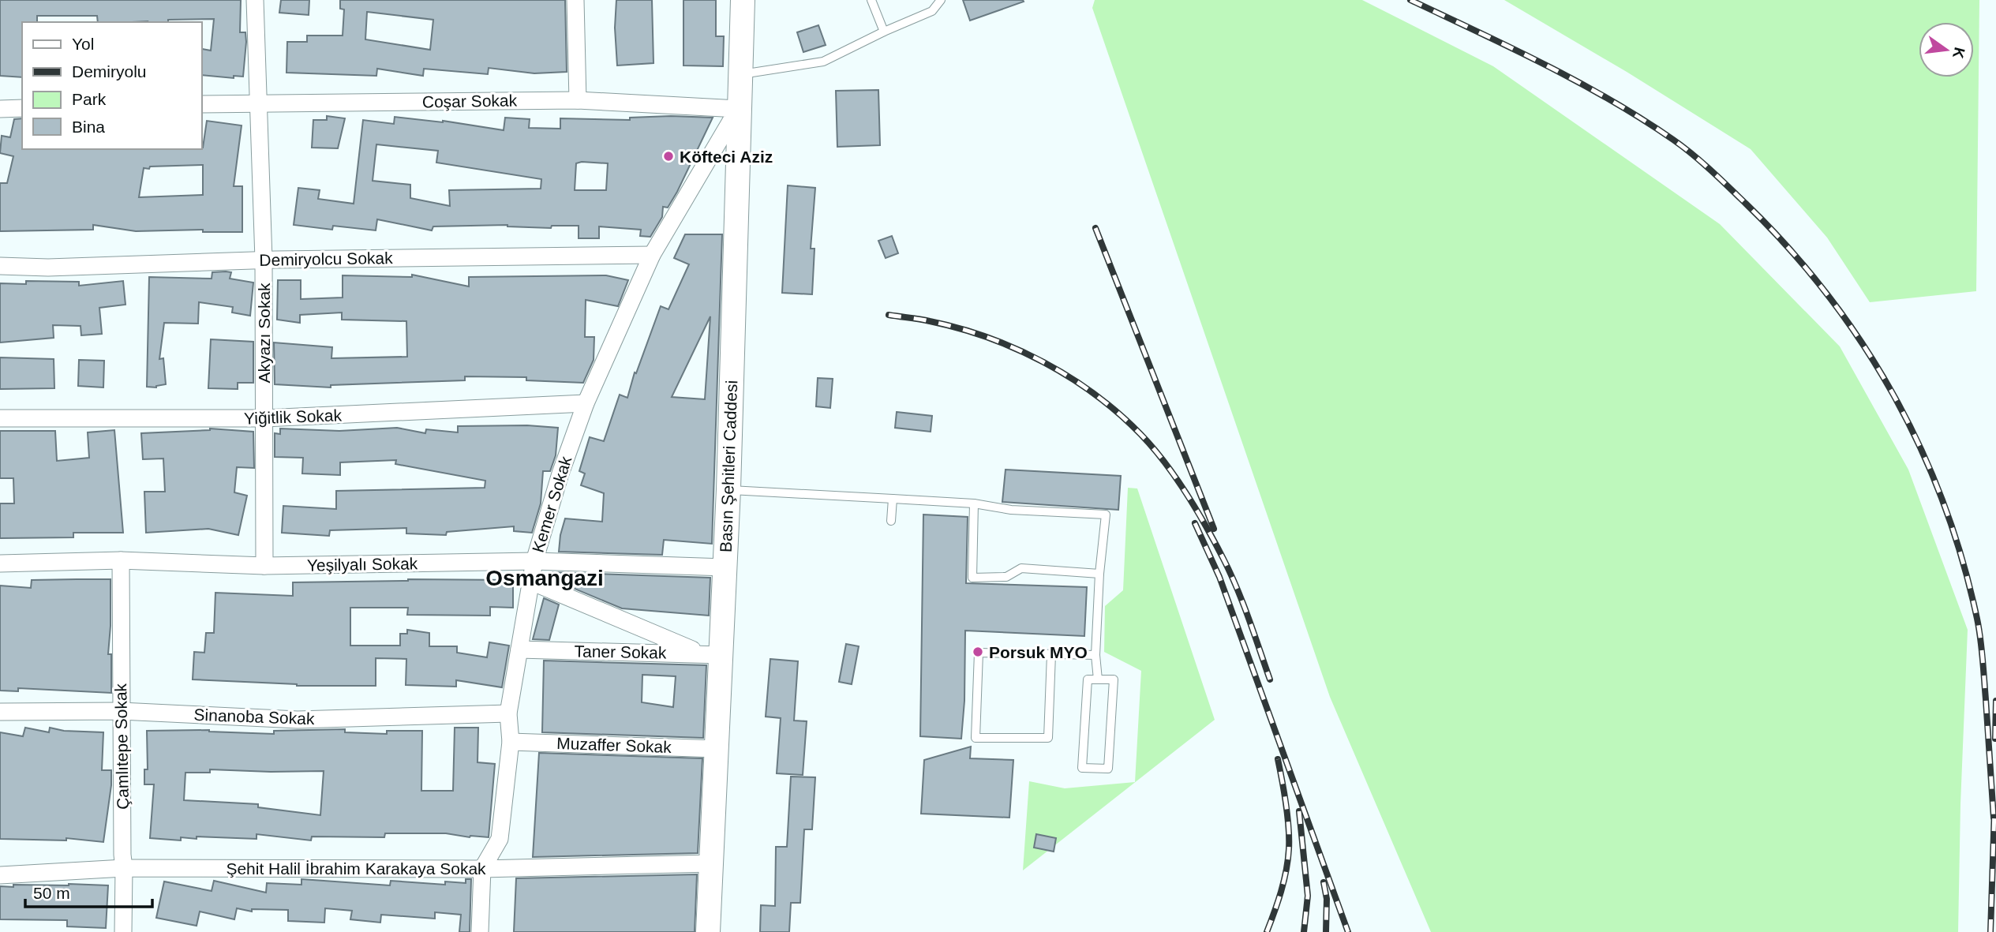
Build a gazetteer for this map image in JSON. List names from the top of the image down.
{
  "streets": {
    "main road": ["Basın Şehitleri Caddesi"],
    "street": [
      "Coşar Sokak",
      "Demiryolcu Sokak",
      "Akyazı Sokak",
      "Yiğitlik Sokak",
      "Kemer Sokak",
      "Yeşilyalı Sokak",
      "Taner Sokak",
      "Sinanoba Sokak",
      "Muzaffer Sokak",
      "Çamlıtepe Sokak",
      "Şehit Halil İbrahim Karakaya Sokak"
    ]
  },
  "crossings": [
    ["Coşar Sokak", "Akyazı Sokak"],
    ["Coşar Sokak", "Basın Şehitleri Caddesi"],
    ["Coşar Sokak", "Kemer Sokak"],
    ["Demiryolcu Sokak", "Akyazı Sokak"],
    ["Demiryolcu Sokak", "Kemer Sokak"],
    ["Akyazı Sokak", "Yiğitlik Sokak"],
    ["Akyazı Sokak", "Yeşilyalı Sokak"],
    ["Yiğitlik Sokak", "Kemer Sokak"],
    ["Basın Şehitleri Caddesi", "Kemer Sokak"],
    ["Basın Şehitleri Caddesi", "Yeşilyalı Sokak"],
    ["Basın Şehitleri Caddesi", "Taner Sokak"],
    ["Basın Şehitleri Caddesi", "Muzaffer Sokak"],
    ["Basın Şehitleri Caddesi", "Şehit Halil İbrahim Karakaya Sokak"],
    ["Kemer Sokak", "Yeşilyalı Sokak"],
    ["Kemer Sokak", "Taner Sokak"],
    ["Kemer Sokak", "Sinanoba Sokak"],
    ["Kemer Sokak", "Muzaffer Sokak"],
    ["Kemer Sokak", "Şehit Halil İbrahim Karakaya Sokak"],
    ["Yeşilyalı Sokak", "Çamlıtepe Sokak"],
    ["Sinanoba Sokak", "Çamlıtepe Sokak"],
    ["Çamlıtepe Sokak", "Şehit Halil İbrahim Karakaya Sokak"]
  ],
  "districts": ["Osmangazi"],
  "places": ["Köfteci Aziz", "Porsuk MYO"],
  "legend": [
    "Yol",
    "Demiryolu",
    "Park",
    "Bina"
  ],
  "scale_bar": "50 m",
  "north": "right"
}
